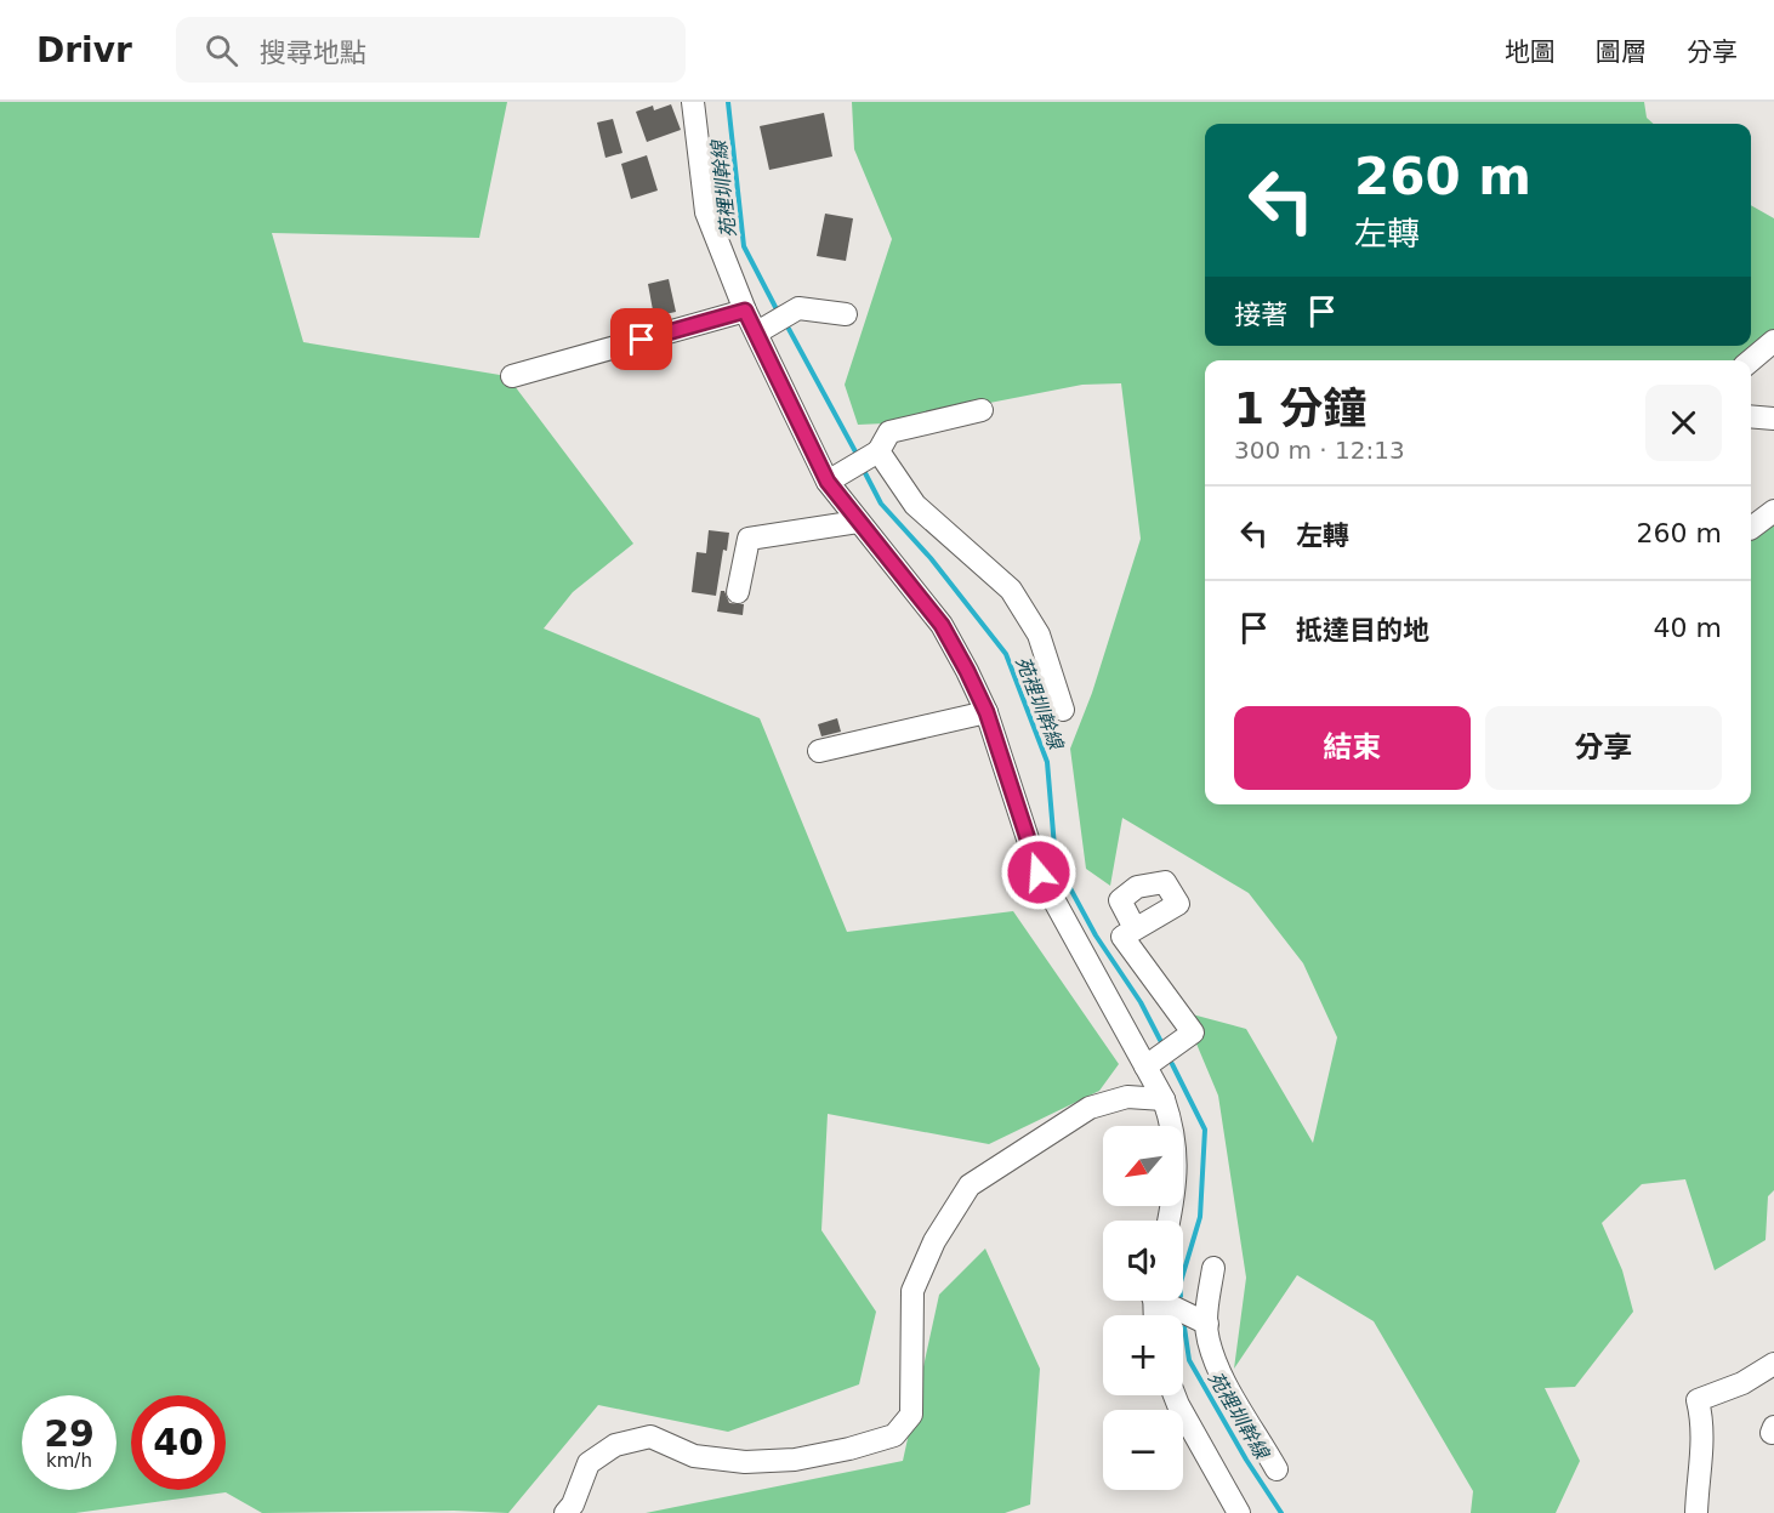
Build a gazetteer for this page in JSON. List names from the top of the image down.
{
  "water": ["苑裡圳幹線"],
  "north": "bottom left",
  "page": {
    "header": "Drivr",
    "search": "搜尋地點",
    "nav": ["地圖", "圖層", "分享"],
    "turn": ["260 m", "左轉"],
    "then": "接著",
    "heading": ["1 分鐘", "300 m · 12:13"],
    "list": [
      {
        "name": "左轉",
        "value": "260 m"
      },
      {
        "name": "抵達目的地",
        "value": "40 m"
      }
    ],
    "buttons": ["結束", "分享"],
    "map_buttons": ["+", "−"],
    "speed": "29 km/h",
    "limit": "40"
  }
}
